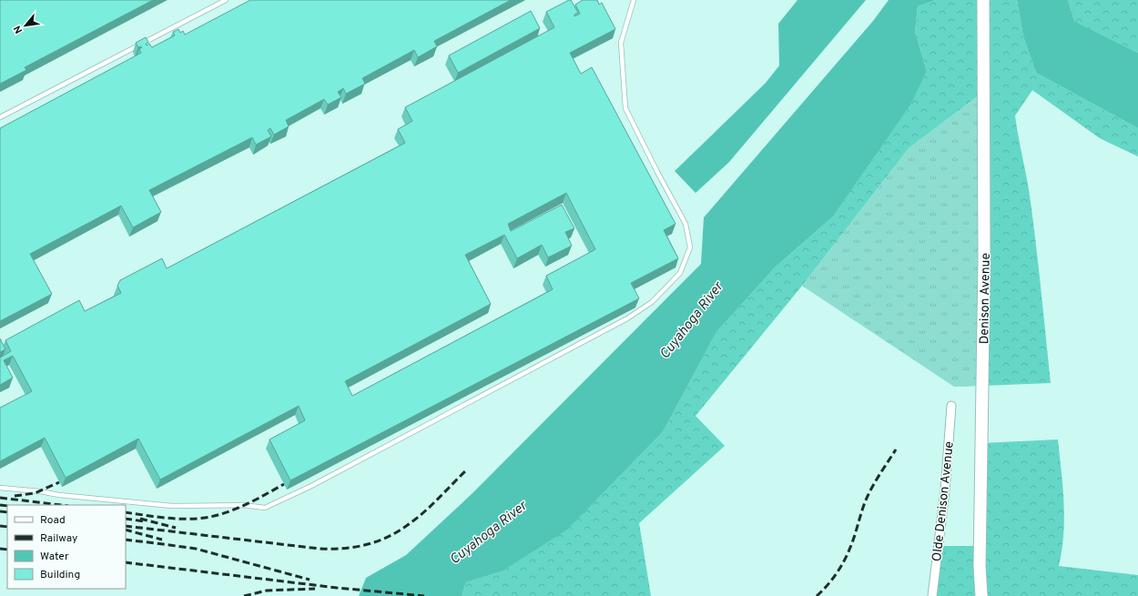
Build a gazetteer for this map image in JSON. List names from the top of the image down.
{
  "streets": {
    "main road": ["Denison Avenue"],
    "street": ["Olde Denison Avenue"]
  },
  "water": ["Cuyahoga River"],
  "legend": [
    "Road",
    "Railway",
    "Water",
    "Building"
  ],
  "north": "bottom left"
}
